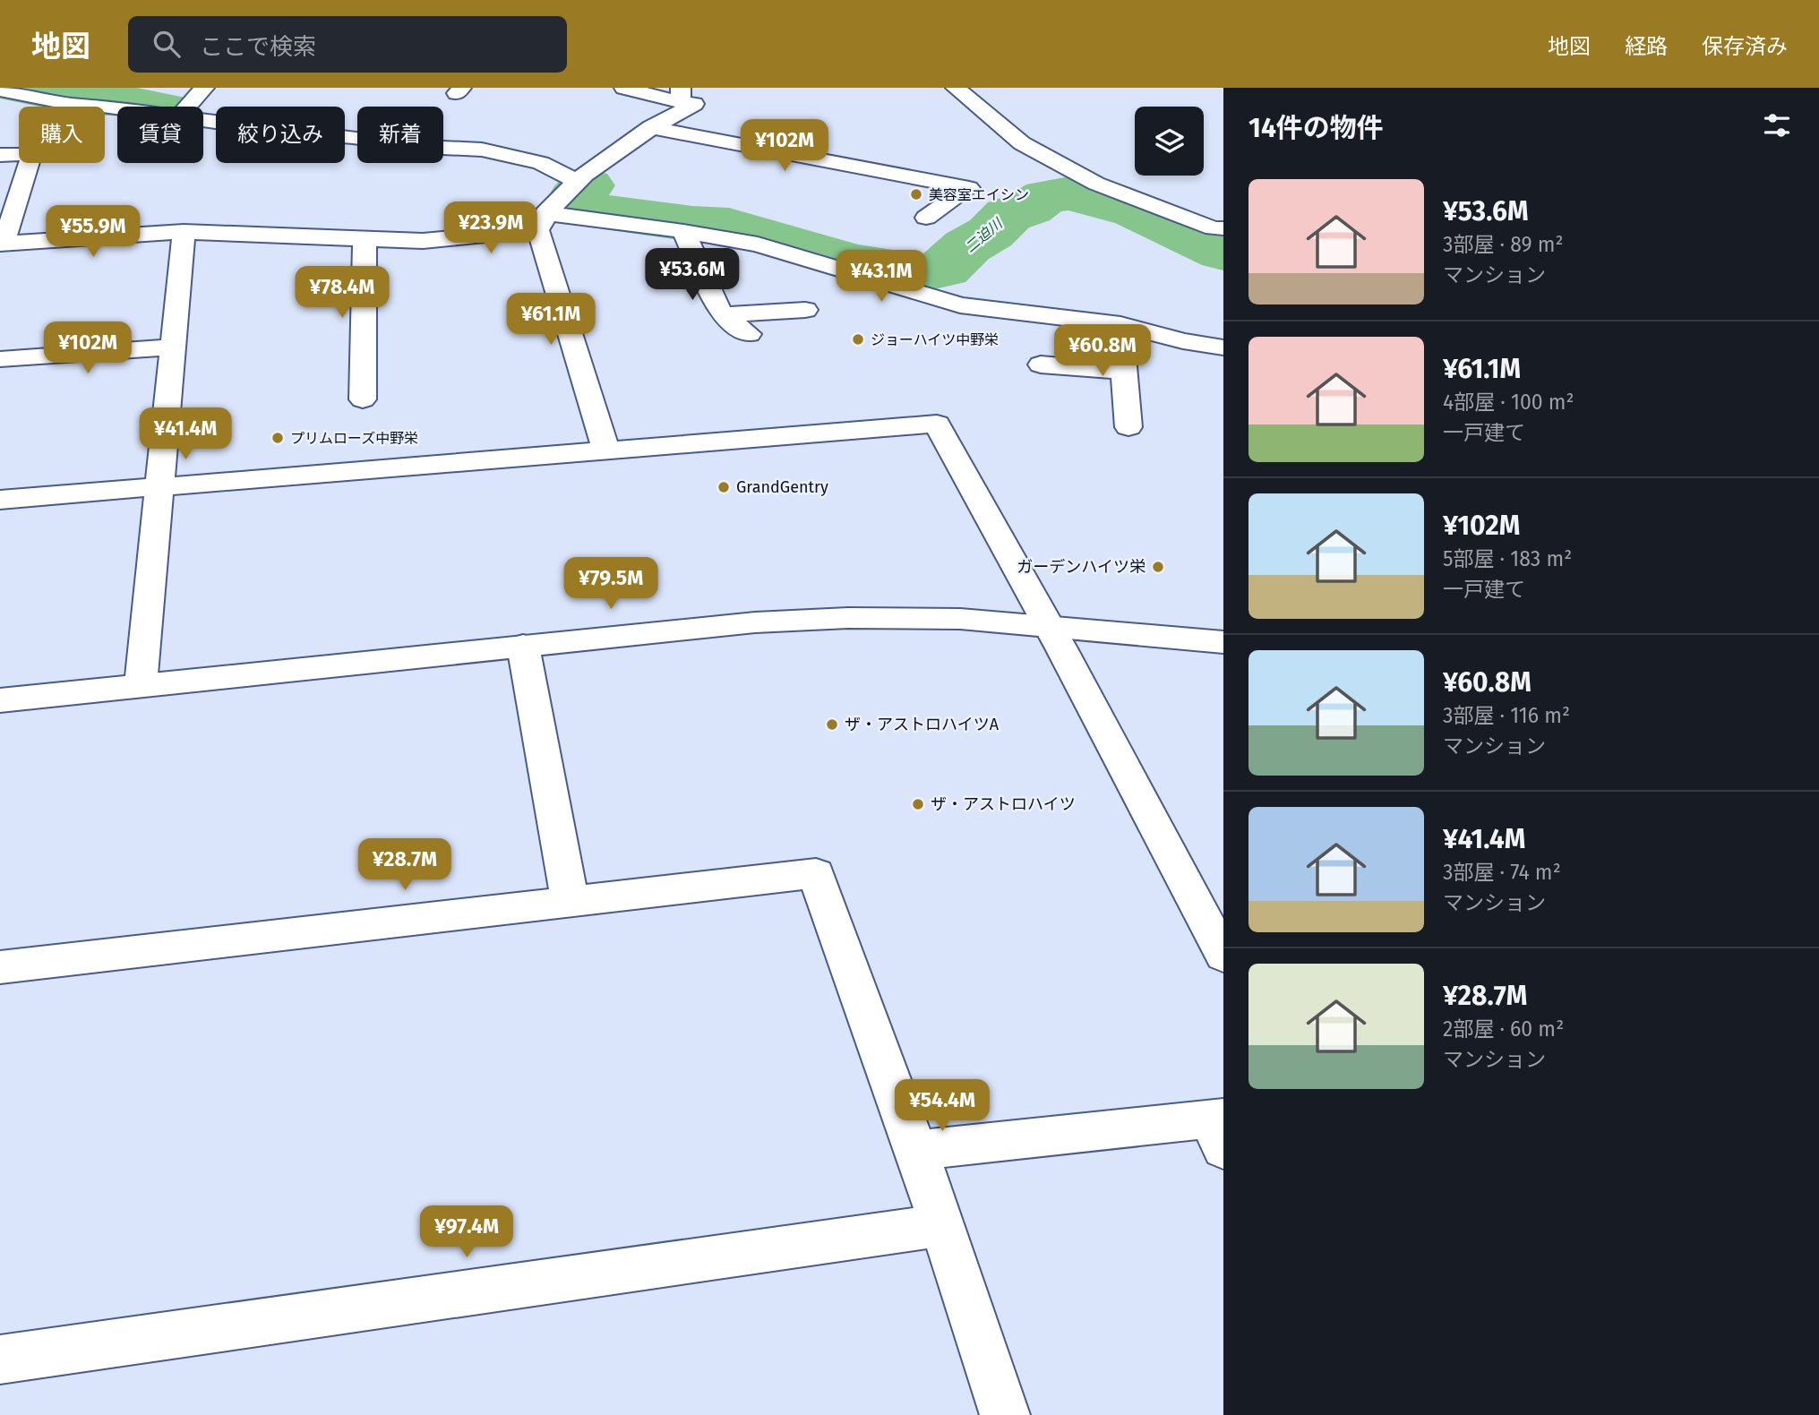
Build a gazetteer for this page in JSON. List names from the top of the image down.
{
  "water": ["二迫川"],
  "places": [
    "美容室エイシン",
    "ジョーハイツ中野栄",
    "プリムローズ中野栄",
    "GrandGentry",
    "ガーデンハイツ栄",
    "ザ・アストロハイツA",
    "ザ・アストロハイツ"
  ],
  "page": {
    "header": "地図",
    "search": "ここで検索",
    "nav": ["地図", "経路", "保存済み"],
    "heading": "14件の物件",
    "chip": [
      "購入",
      "賃貸",
      "絞り込み",
      "新着"
    ],
    "price": [
      "¥102M",
      "¥23.9M",
      "¥55.9M",
      "¥53.6M",
      "¥43.1M",
      "¥78.4M",
      "¥61.1M",
      "¥102M",
      "¥60.8M",
      "¥41.4M",
      "¥79.5M",
      "¥28.7M",
      "¥54.4M",
      "¥97.4M"
    ],
    "list": [
      {
        "name": "¥53.6M",
        "note": "3部屋 · 89 m² · マンション"
      },
      {
        "name": "¥61.1M",
        "note": "4部屋 · 100 m² · 一戸建て"
      },
      {
        "name": "¥102M",
        "note": "5部屋 · 183 m² · 一戸建て"
      },
      {
        "name": "¥60.8M",
        "note": "3部屋 · 116 m² · マンション"
      },
      {
        "name": "¥41.4M",
        "note": "3部屋 · 74 m² · マンション"
      },
      {
        "name": "¥28.7M",
        "note": "2部屋 · 60 m² · マンション"
      }
    ]
  }
}
